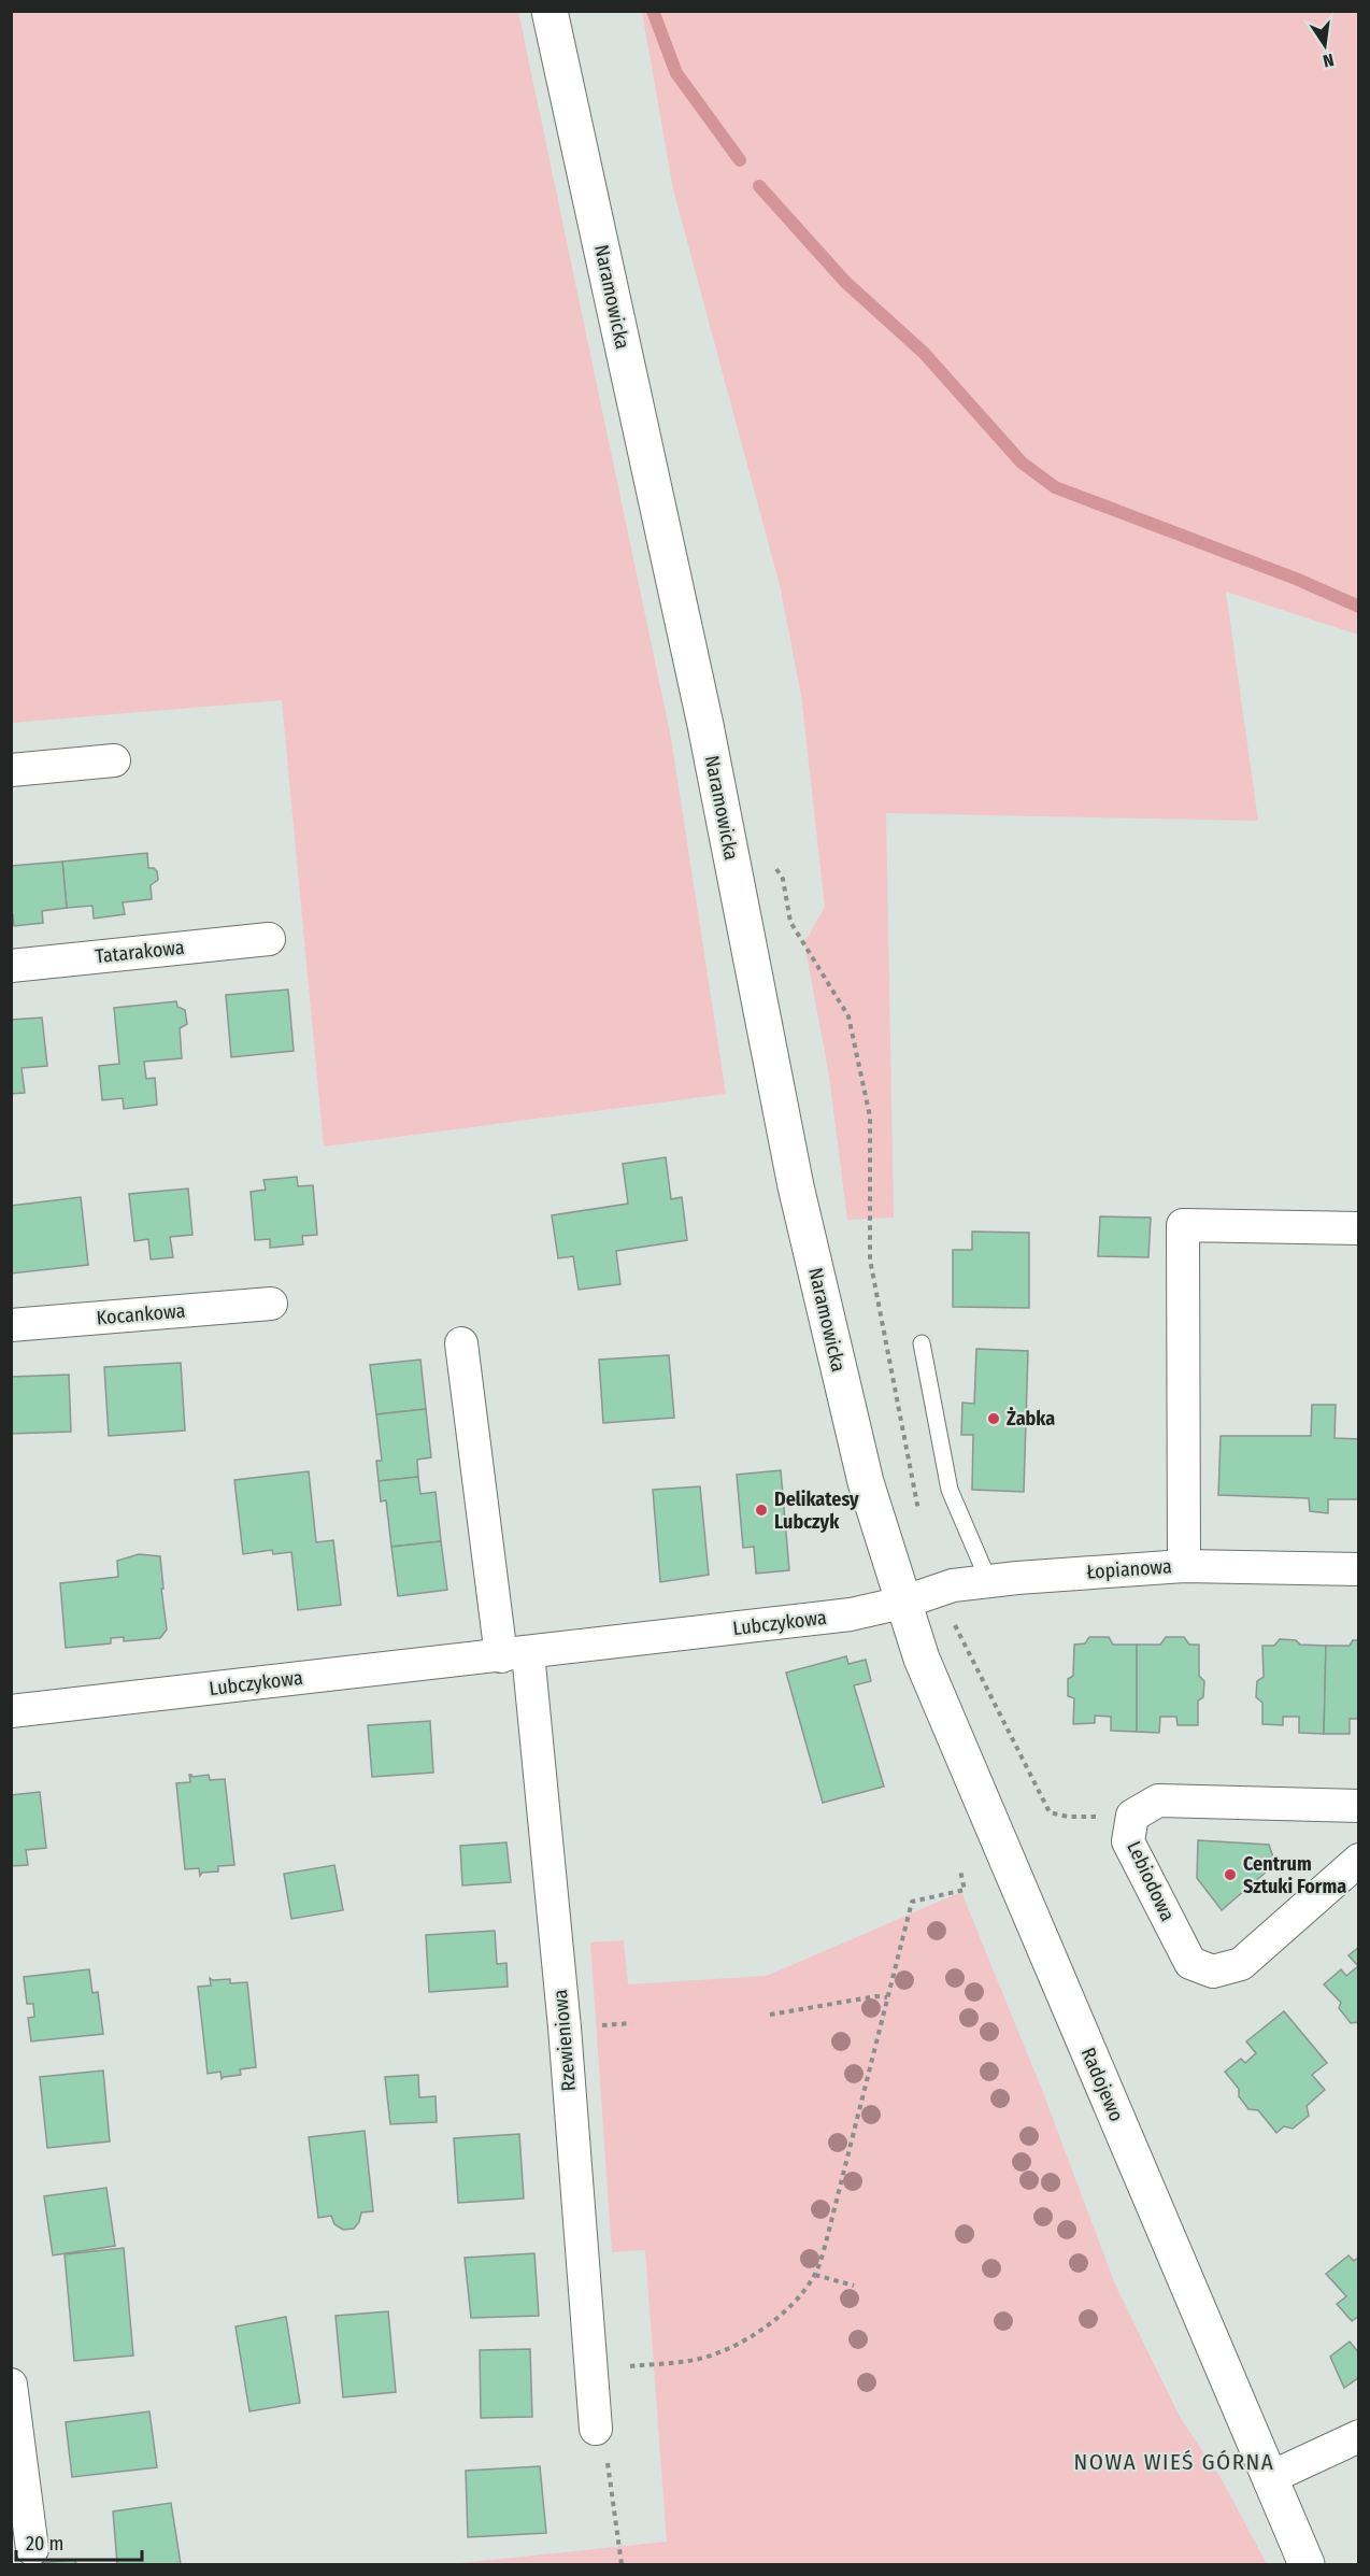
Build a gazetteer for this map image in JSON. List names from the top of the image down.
{
  "streets": {
    "street": [
      "Naramowicka",
      "Tatarakowa",
      "Kocankowa",
      "Łopianowa",
      "Lubczykowa",
      "Lebiodowa",
      "Rzewieniowa",
      "Radojewo"
    ]
  },
  "crossings": [
    ["Naramowicka", "Łopianowa"],
    ["Naramowicka", "Lubczykowa"],
    ["Naramowicka", "Radojewo"],
    ["Łopianowa", "Lubczykowa"],
    ["Łopianowa", "Radojewo"],
    ["Lubczykowa", "Rzewieniowa"],
    ["Lubczykowa", "Radojewo"]
  ],
  "districts": ["NOWA WIEŚ GÓRNA"],
  "places": ["Żabka", "Delikatesy Lubczyk", "Centrum Sztuki Forma"],
  "scale_bar": "20 m",
  "north": "bottom"
}
